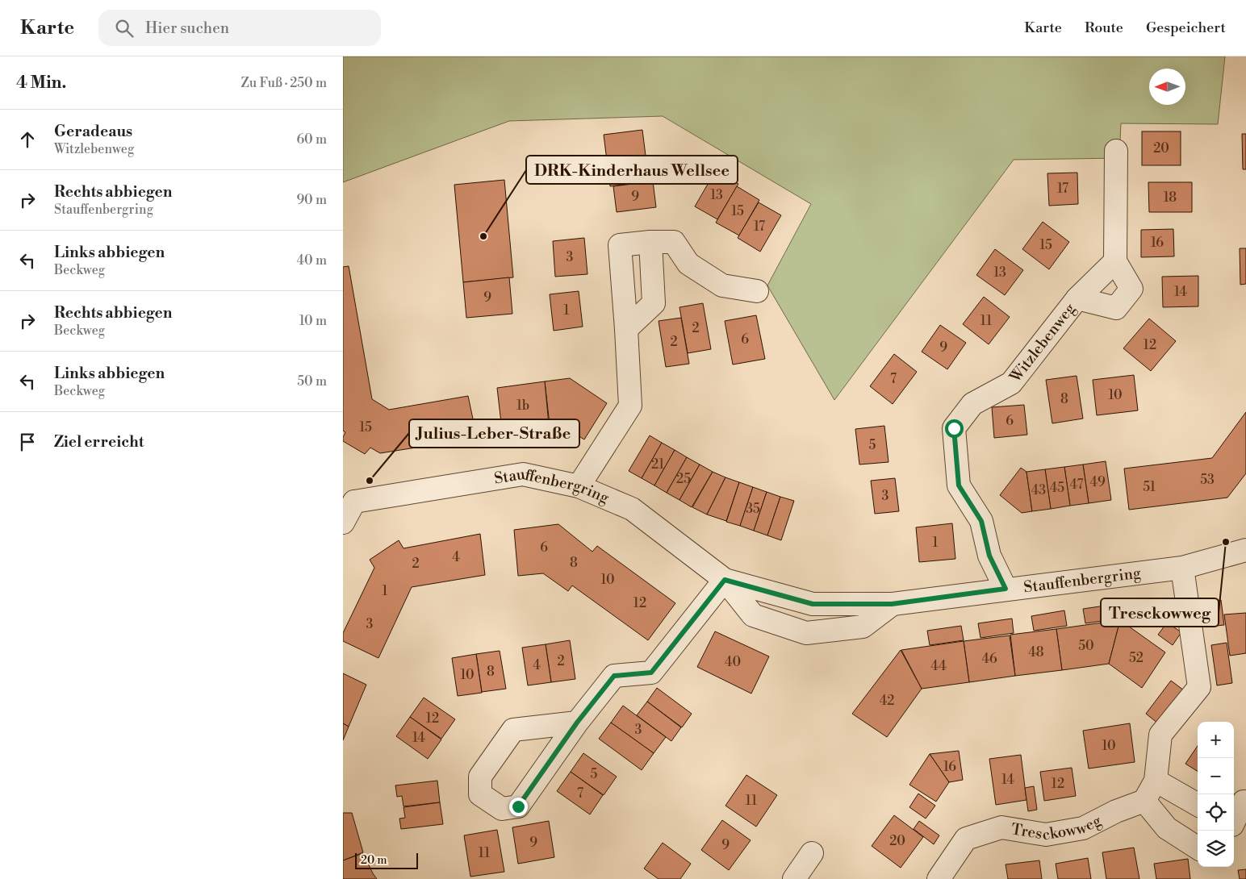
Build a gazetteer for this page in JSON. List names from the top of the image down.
{
  "streets": {
    "street": ["Witzlebenweg", "Stauffenbergring", "Tresckowweg"]
  },
  "crossings": [
    ["Witzlebenweg", "Stauffenbergring"]
  ],
  "places": ["DRK-Kinderhaus Wellsee", "Julius-Leber-Straße", "Tresckowweg"],
  "house_numbers": [
    "20",
    "17",
    "13",
    "9",
    "18",
    "15",
    "17",
    "16",
    "15",
    "3",
    "13",
    "14",
    "9",
    "1",
    "11",
    "2",
    "6",
    "2",
    "12",
    "9",
    "7",
    "10",
    "8",
    "1b",
    "6",
    "15",
    "5",
    "21",
    "25",
    "53",
    "49",
    "47",
    "51",
    "45",
    "43",
    "3",
    "35",
    "1",
    "6",
    "4",
    "8",
    "2",
    "10",
    "1",
    "12",
    "3",
    "50",
    "48",
    "52",
    "46",
    "2",
    "40",
    "4",
    "44",
    "8",
    "10",
    "42",
    "12",
    "3",
    "14",
    "10",
    "16",
    "5",
    "14",
    "12",
    "7",
    "11",
    "20",
    "9",
    "9",
    "11"
  ],
  "scale_bar": "20 m",
  "north": "left",
  "page": {
    "header": "Karte",
    "search": "Hier suchen",
    "nav": ["Karte", "Route", "Gespeichert"],
    "heading": ["4 Min.", "Zu Fuß · 250 m"],
    "list": [
      ["Geradeaus", "Witzlebenweg", "60 m"],
      ["Rechts abbiegen", "Stauffenbergring", "90 m"],
      ["Links abbiegen", "Beckweg", "40 m"],
      ["Rechts abbiegen", "Beckweg", "10 m"],
      ["Links abbiegen", "Beckweg", "50 m"],
      "Ziel erreicht"
    ],
    "map_buttons": ["+", "−"],
    "scale": "20 m"
  }
}
